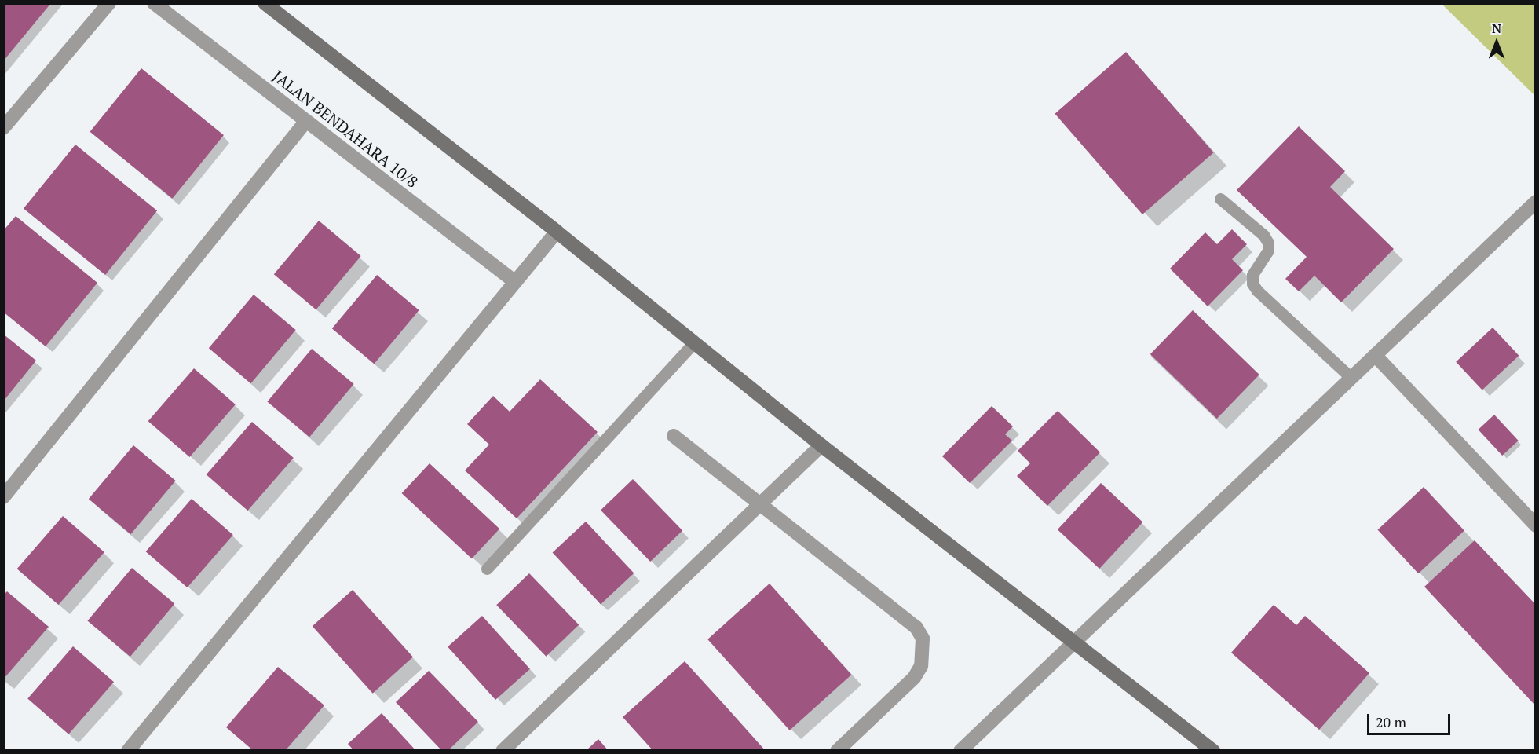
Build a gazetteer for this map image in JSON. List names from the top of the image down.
{
  "streets": {
    "street": ["JALAN BENDAHARA 10/8"]
  },
  "scale_bar": "20 m",
  "north": "top"
}
